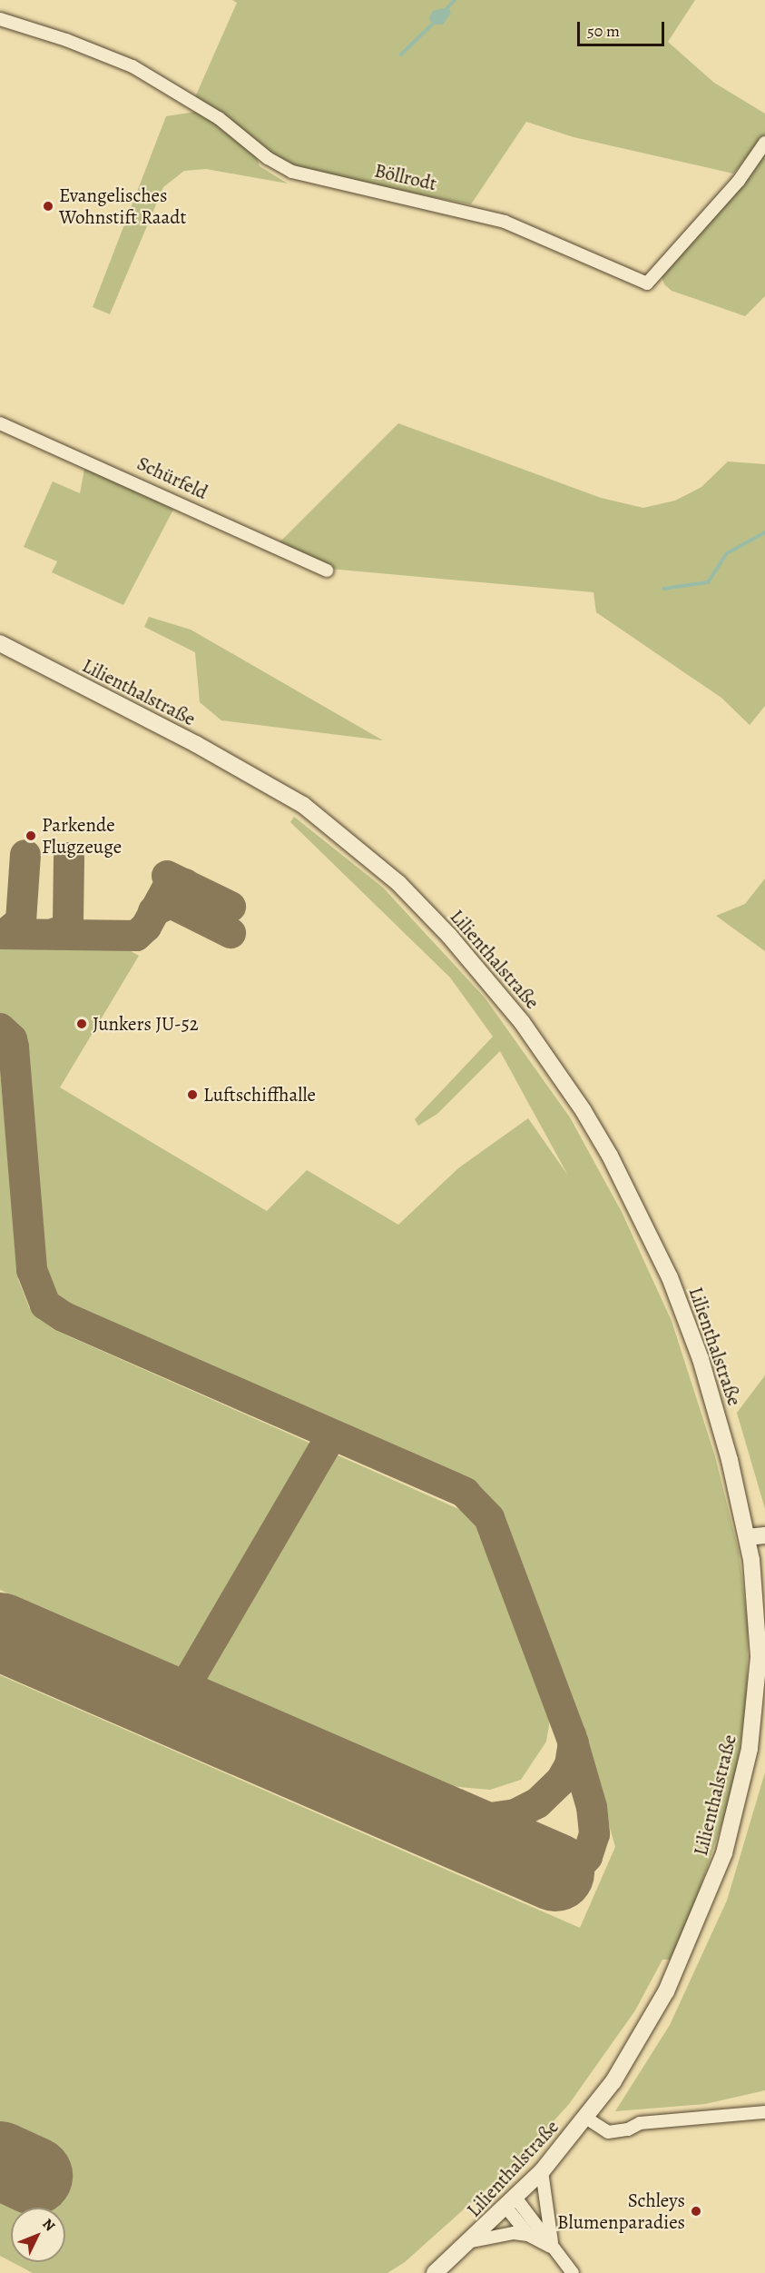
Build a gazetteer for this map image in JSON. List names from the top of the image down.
{
  "streets": {
    "main road": ["Lilienthalstraße"],
    "street": ["Böllrodt", "Schürfeld"]
  },
  "places": [
    "Evangelisches Wohnstift Raadt",
    "Parkende Flugzeuge",
    "Junkers JU-52",
    "Luftschiffhalle",
    "Schleys Blumenparadies"
  ],
  "scale_bar": "50 m",
  "north": "top right"
}
